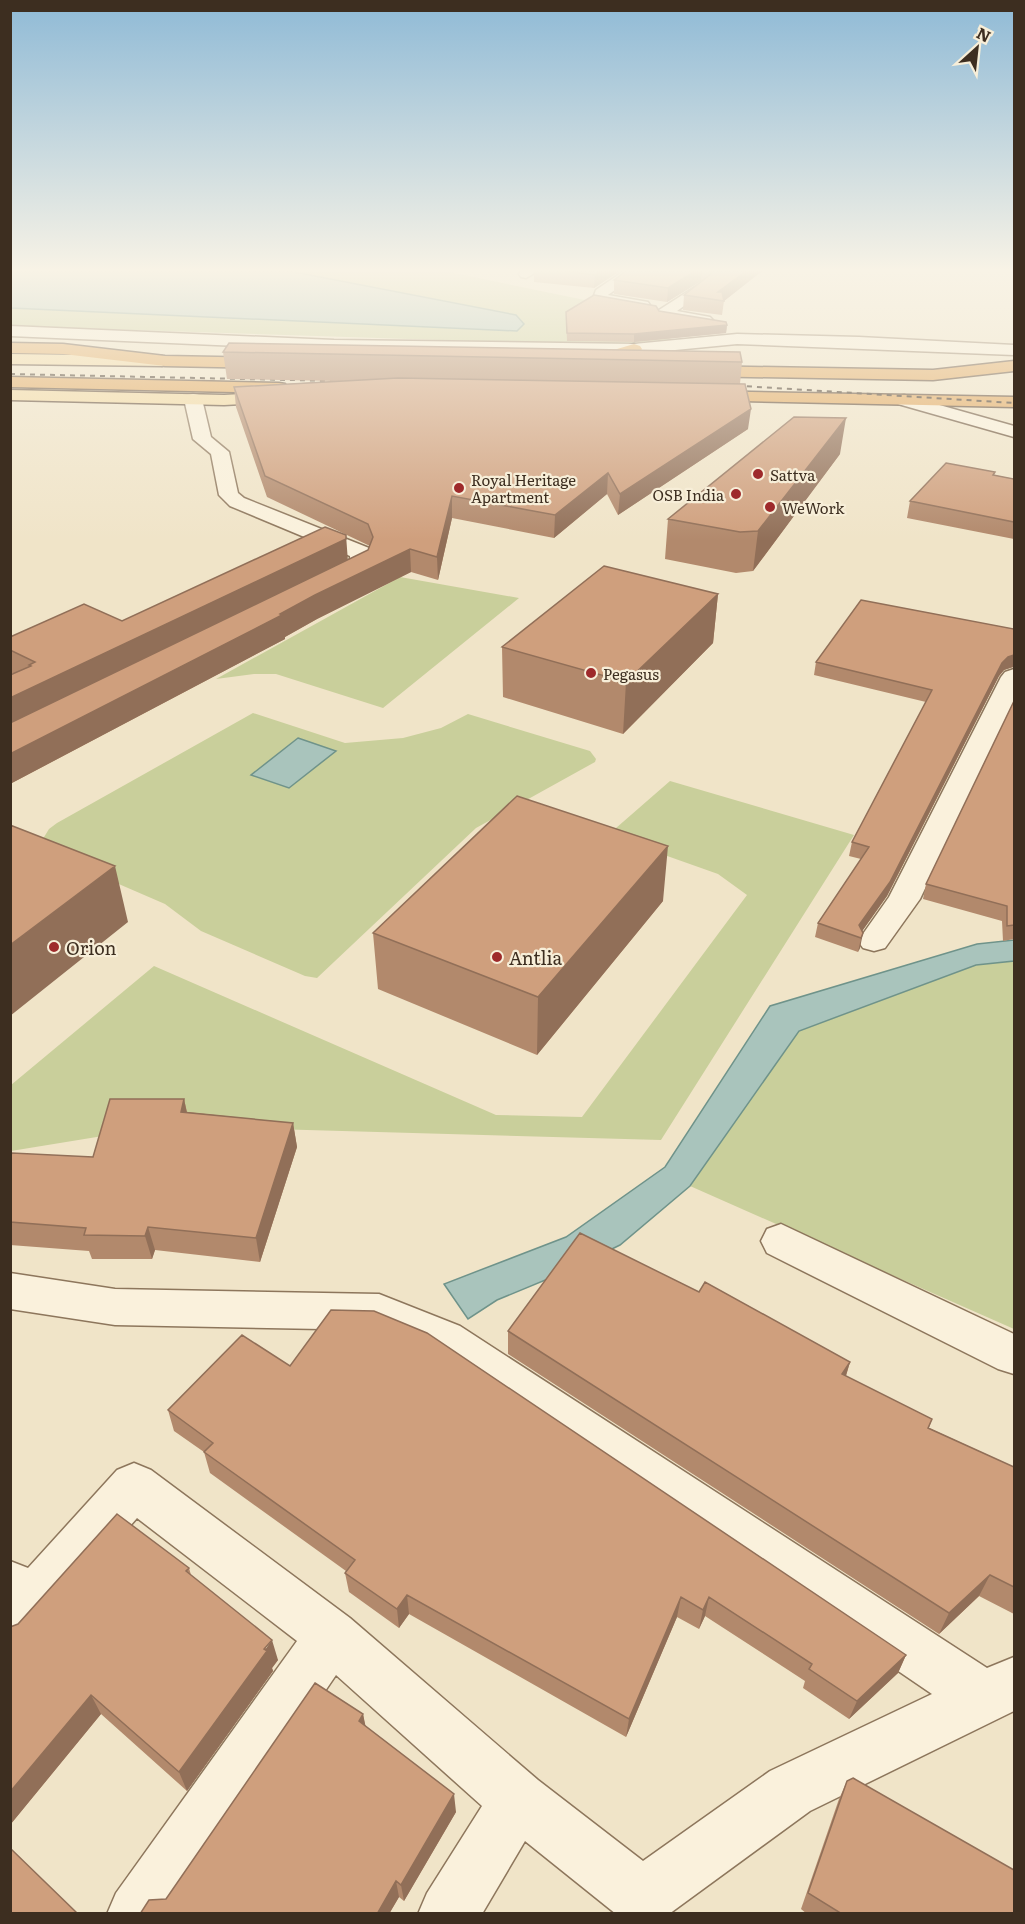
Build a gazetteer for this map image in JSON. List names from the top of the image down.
{
  "places": [
    "Sattva",
    "Royal Heritage Apartment",
    "OSB India",
    "WeWork",
    "Pegasus",
    "Orion",
    "Antlia"
  ],
  "north": "top right"
}
